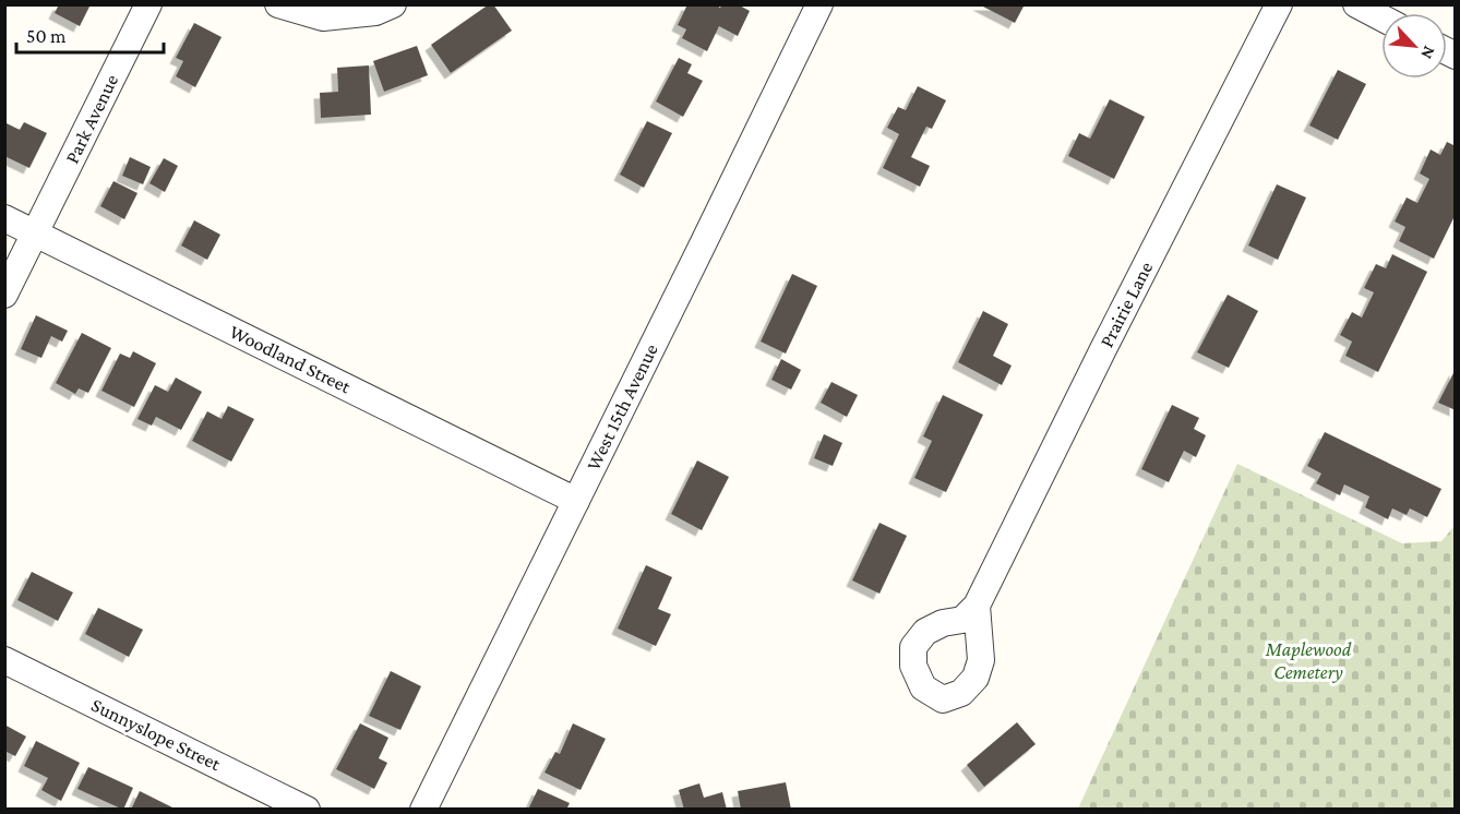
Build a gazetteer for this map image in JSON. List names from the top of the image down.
{
  "streets": {
    "street": [
      "Park Avenue",
      "Prairie Lane",
      "Woodland Street",
      "West 15th Avenue",
      "Sunnyslope Street"
    ]
  },
  "crossings": [
    ["Park Avenue", "Woodland Street"],
    ["Woodland Street", "West 15th Avenue"]
  ],
  "parks": ["Maplewood Cemetery"],
  "scale_bar": "50 m",
  "north": "bottom right"
}
